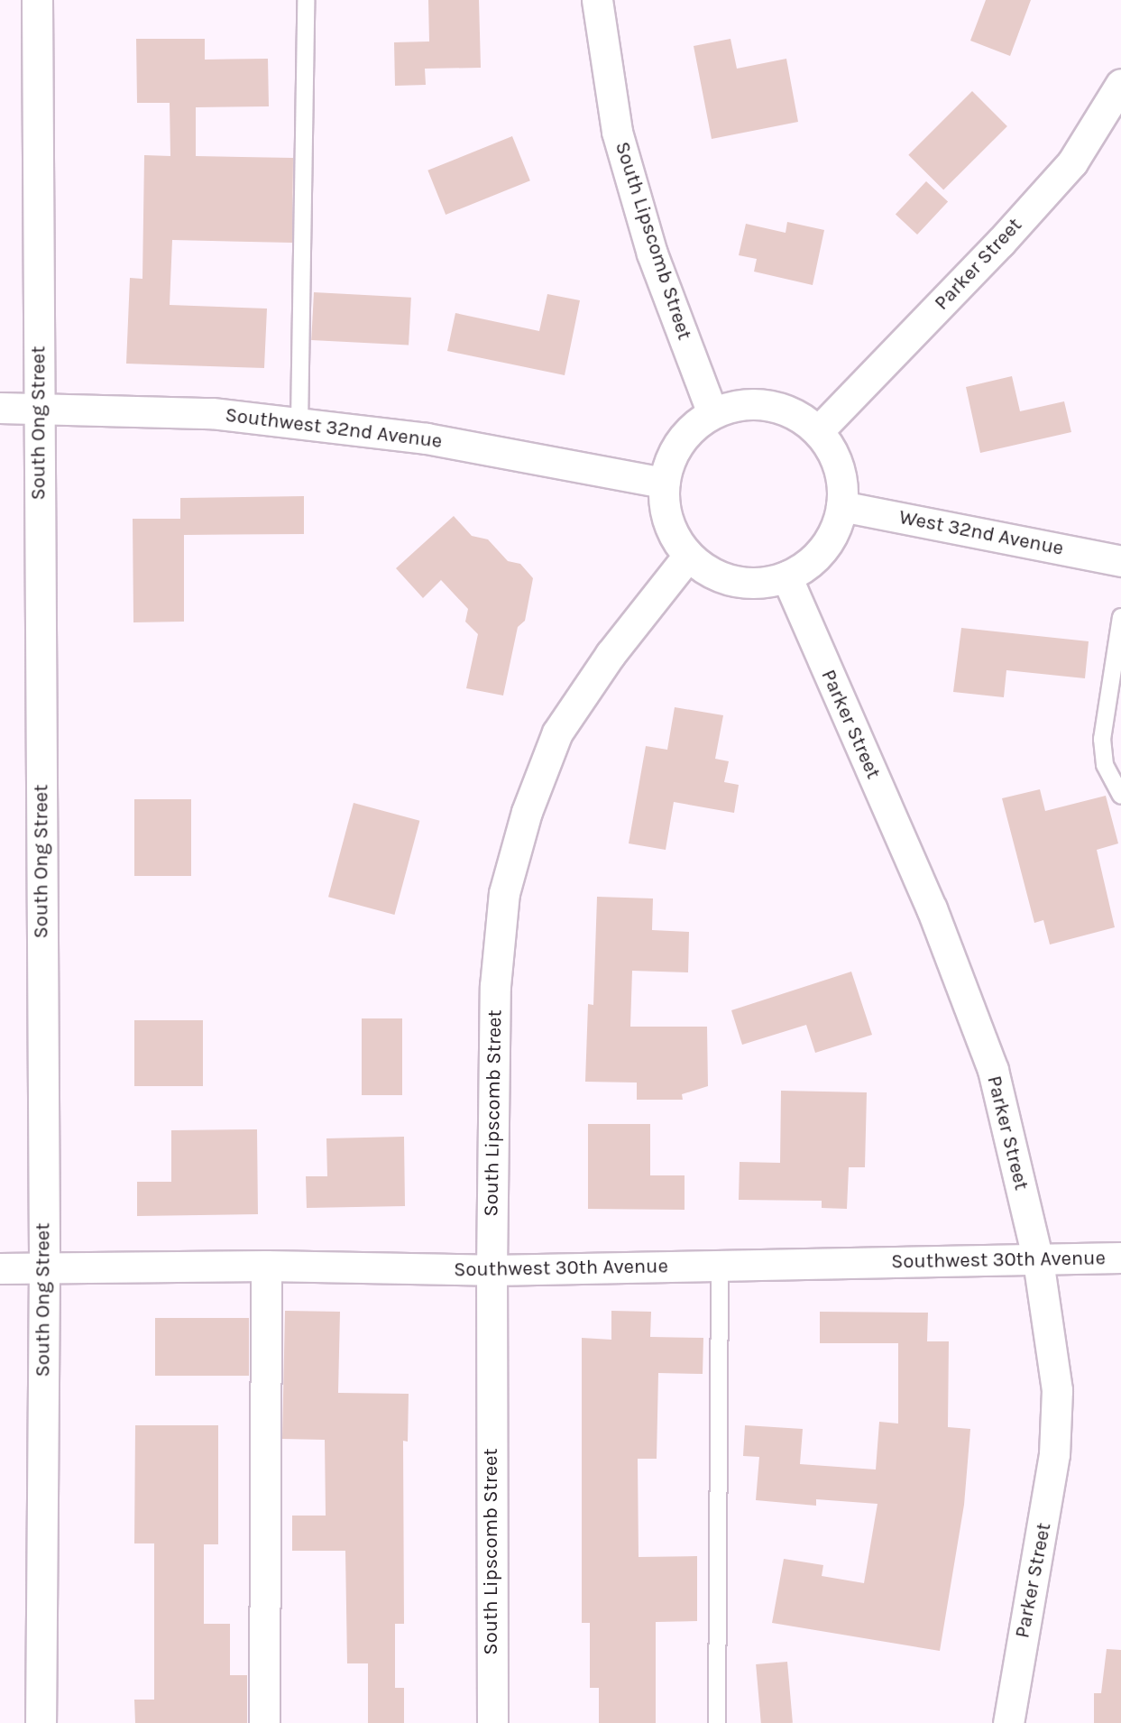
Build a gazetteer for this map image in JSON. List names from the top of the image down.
{
  "streets": {
    "street": [
      "South Lipscomb Street",
      "Parker Street",
      "South Ong Street",
      "Southwest 32nd Avenue",
      "West 32nd Avenue",
      "Southwest 30th Avenue"
    ]
  },
  "crossings": [
    ["South Lipscomb Street", "Parker Street"],
    ["South Lipscomb Street", "Southwest 32nd Avenue"],
    ["South Lipscomb Street", "West 32nd Avenue"],
    ["South Lipscomb Street", "Southwest 30th Avenue"],
    ["Parker Street", "Southwest 32nd Avenue"],
    ["Parker Street", "West 32nd Avenue"],
    ["Parker Street", "Southwest 30th Avenue"],
    ["South Ong Street", "Southwest 32nd Avenue"],
    ["South Ong Street", "Southwest 30th Avenue"],
    ["Southwest 32nd Avenue", "West 32nd Avenue"]
  ]
}
